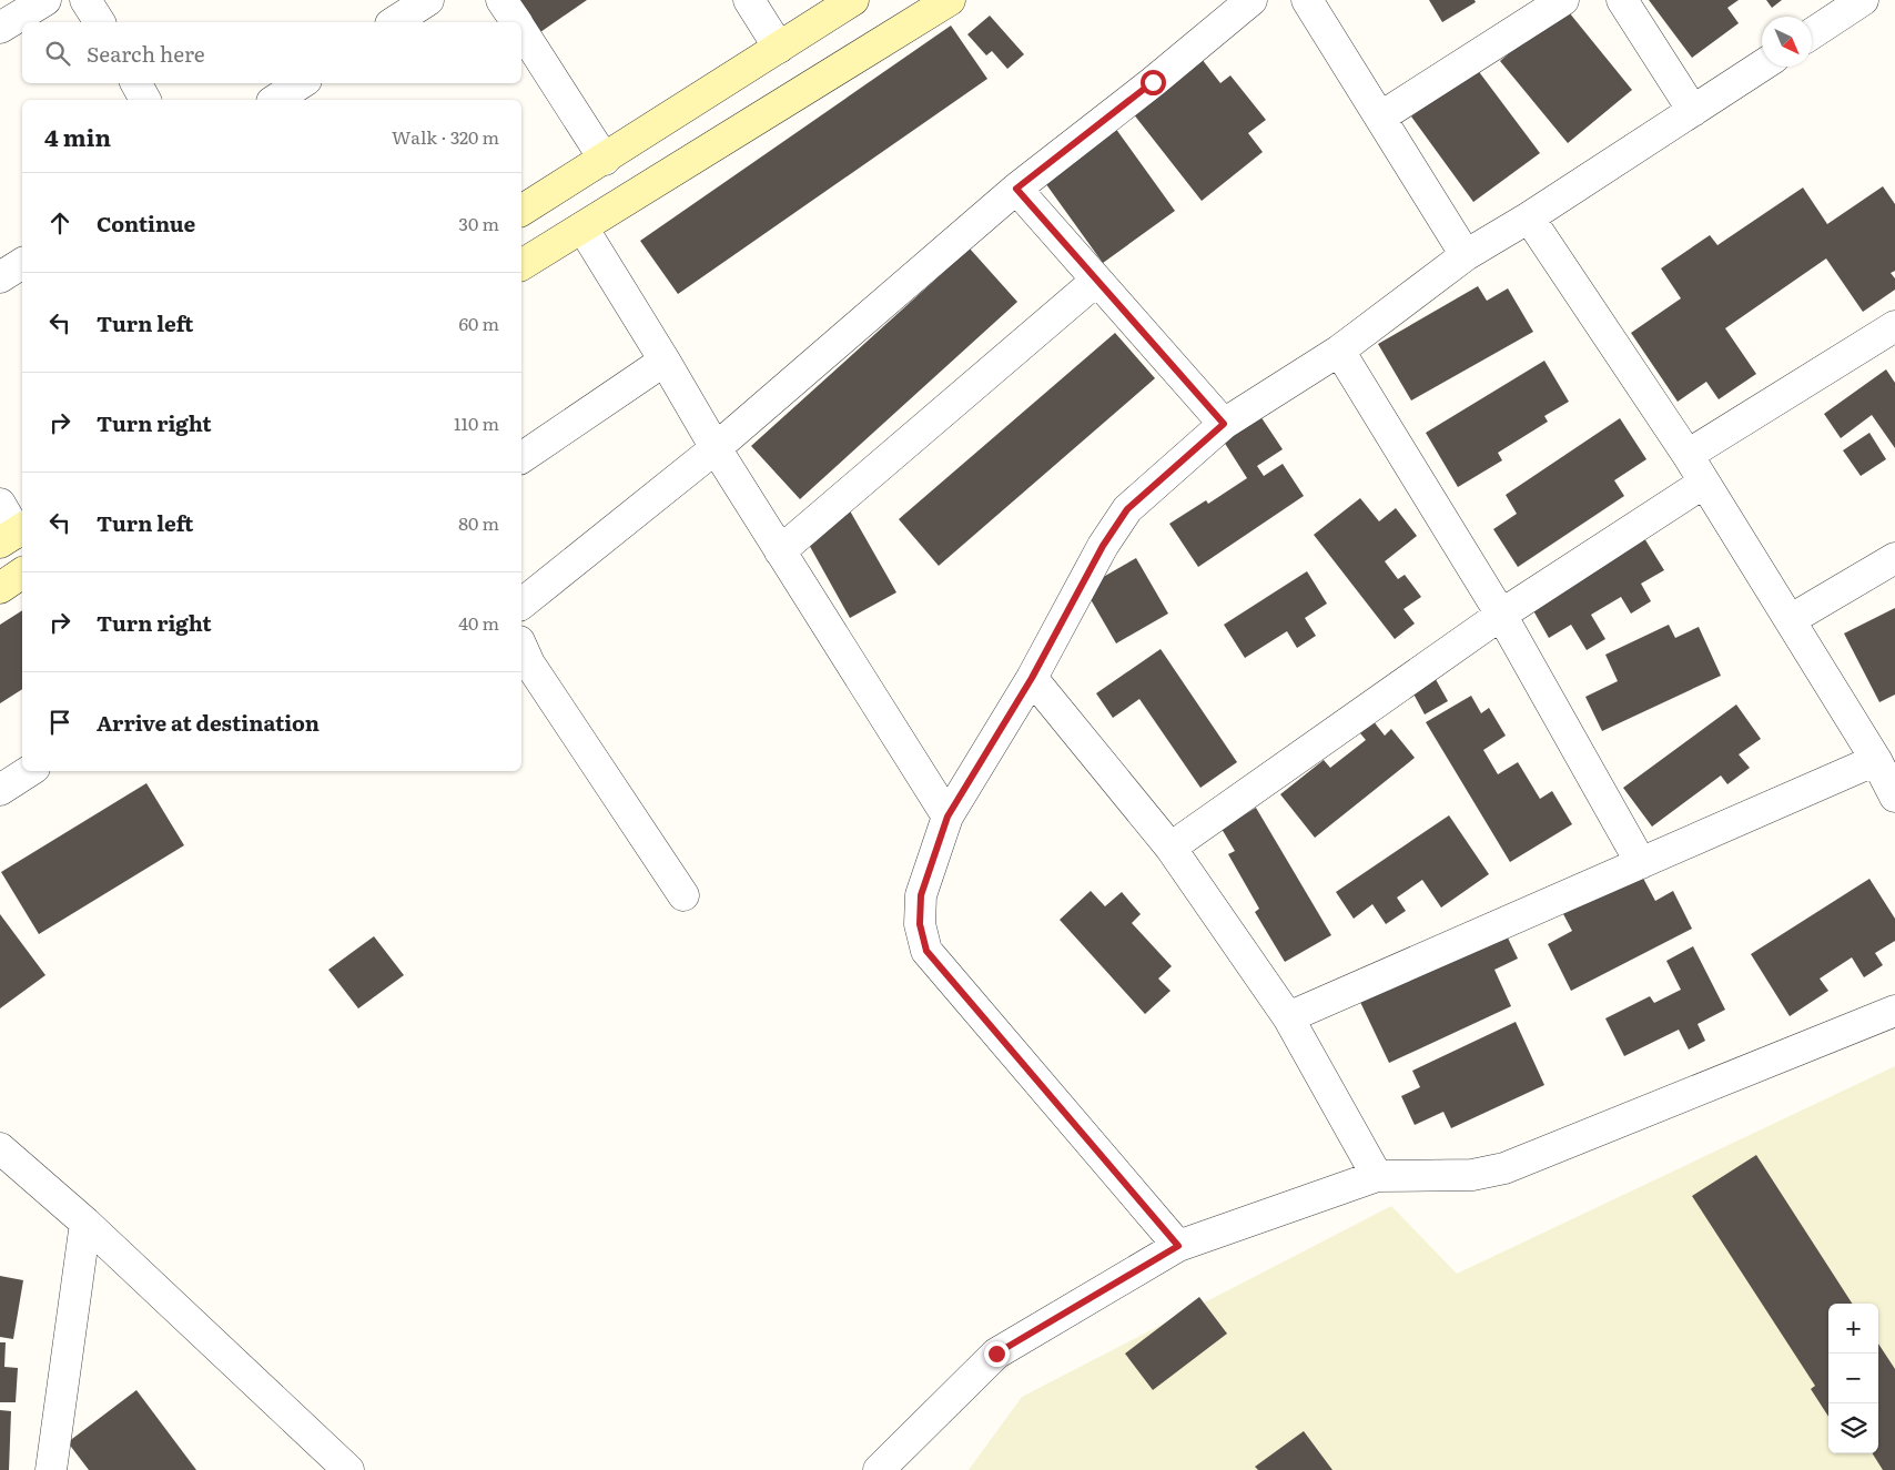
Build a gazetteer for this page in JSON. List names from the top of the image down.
{
  "north": "bottom right",
  "page": {
    "search": "Search here",
    "heading": ["4 min", "Walk · 320 m"],
    "list": [
      ["Continue", "30 m"],
      ["Turn left", "60 m"],
      ["Turn right", "110 m"],
      ["Turn left", "80 m"],
      ["Turn right", "40 m"],
      "Arrive at destination"
    ],
    "map_buttons": ["+", "−"]
  }
}
